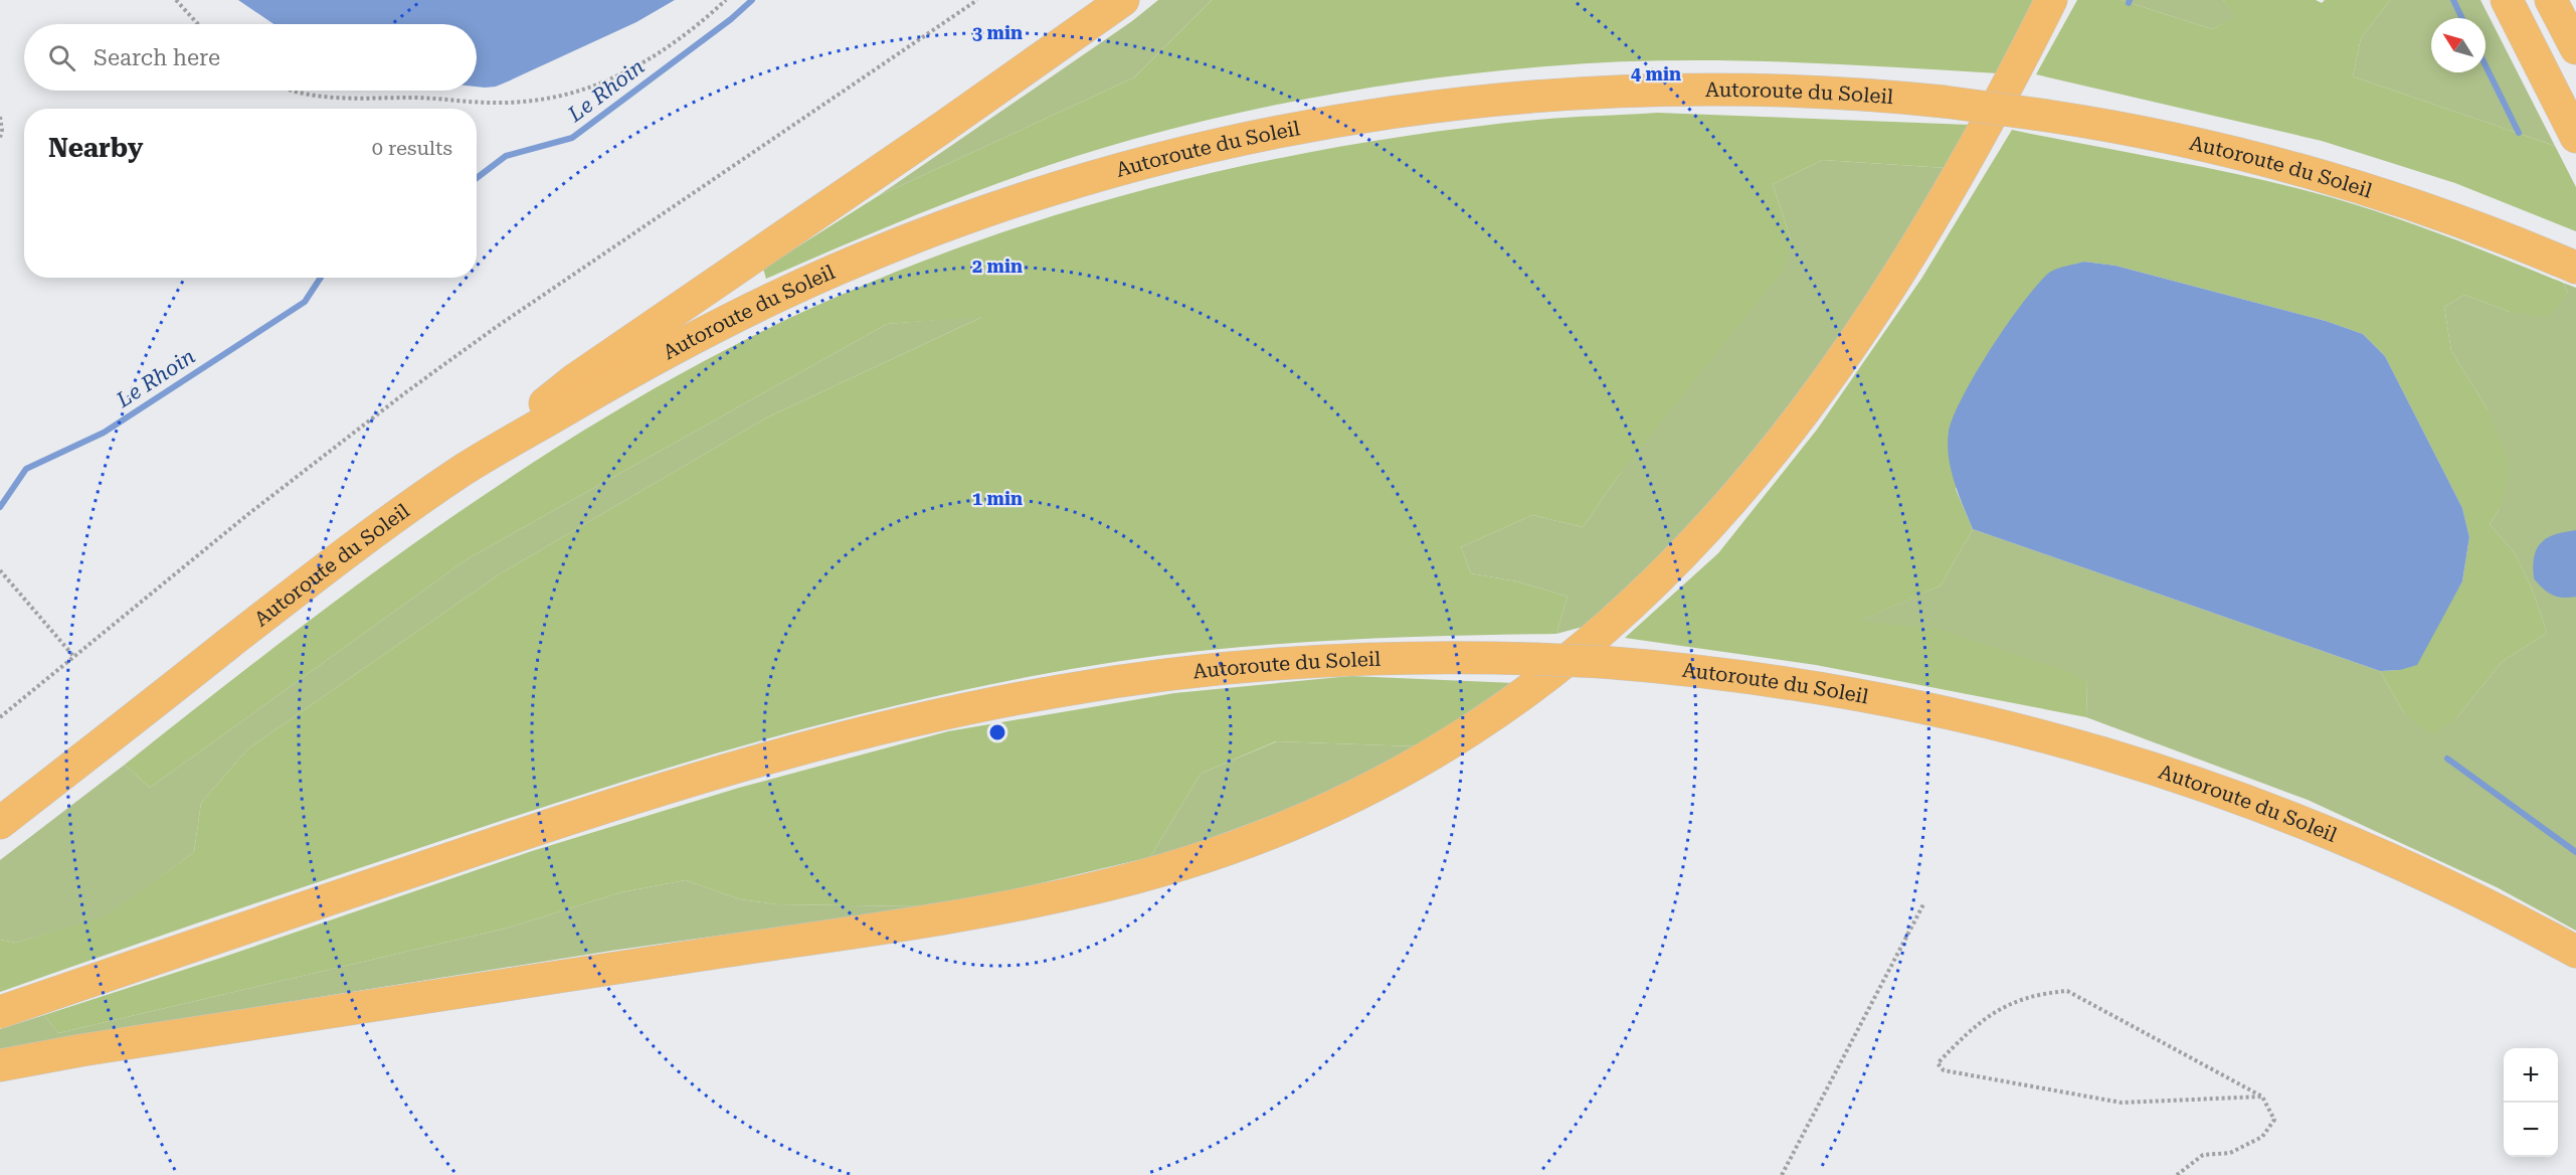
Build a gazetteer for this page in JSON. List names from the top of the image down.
{
  "streets": {
    "highway": ["Autoroute du Soleil"]
  },
  "water": ["Le Rhoin"],
  "north": "top left",
  "page": {
    "search": "Search here",
    "heading": ["Nearby", "0 results"],
    "map_buttons": ["+", "−"]
  },
  "rings": [
    "3 min",
    "4 min",
    "2 min",
    "1 min"
  ]
}
